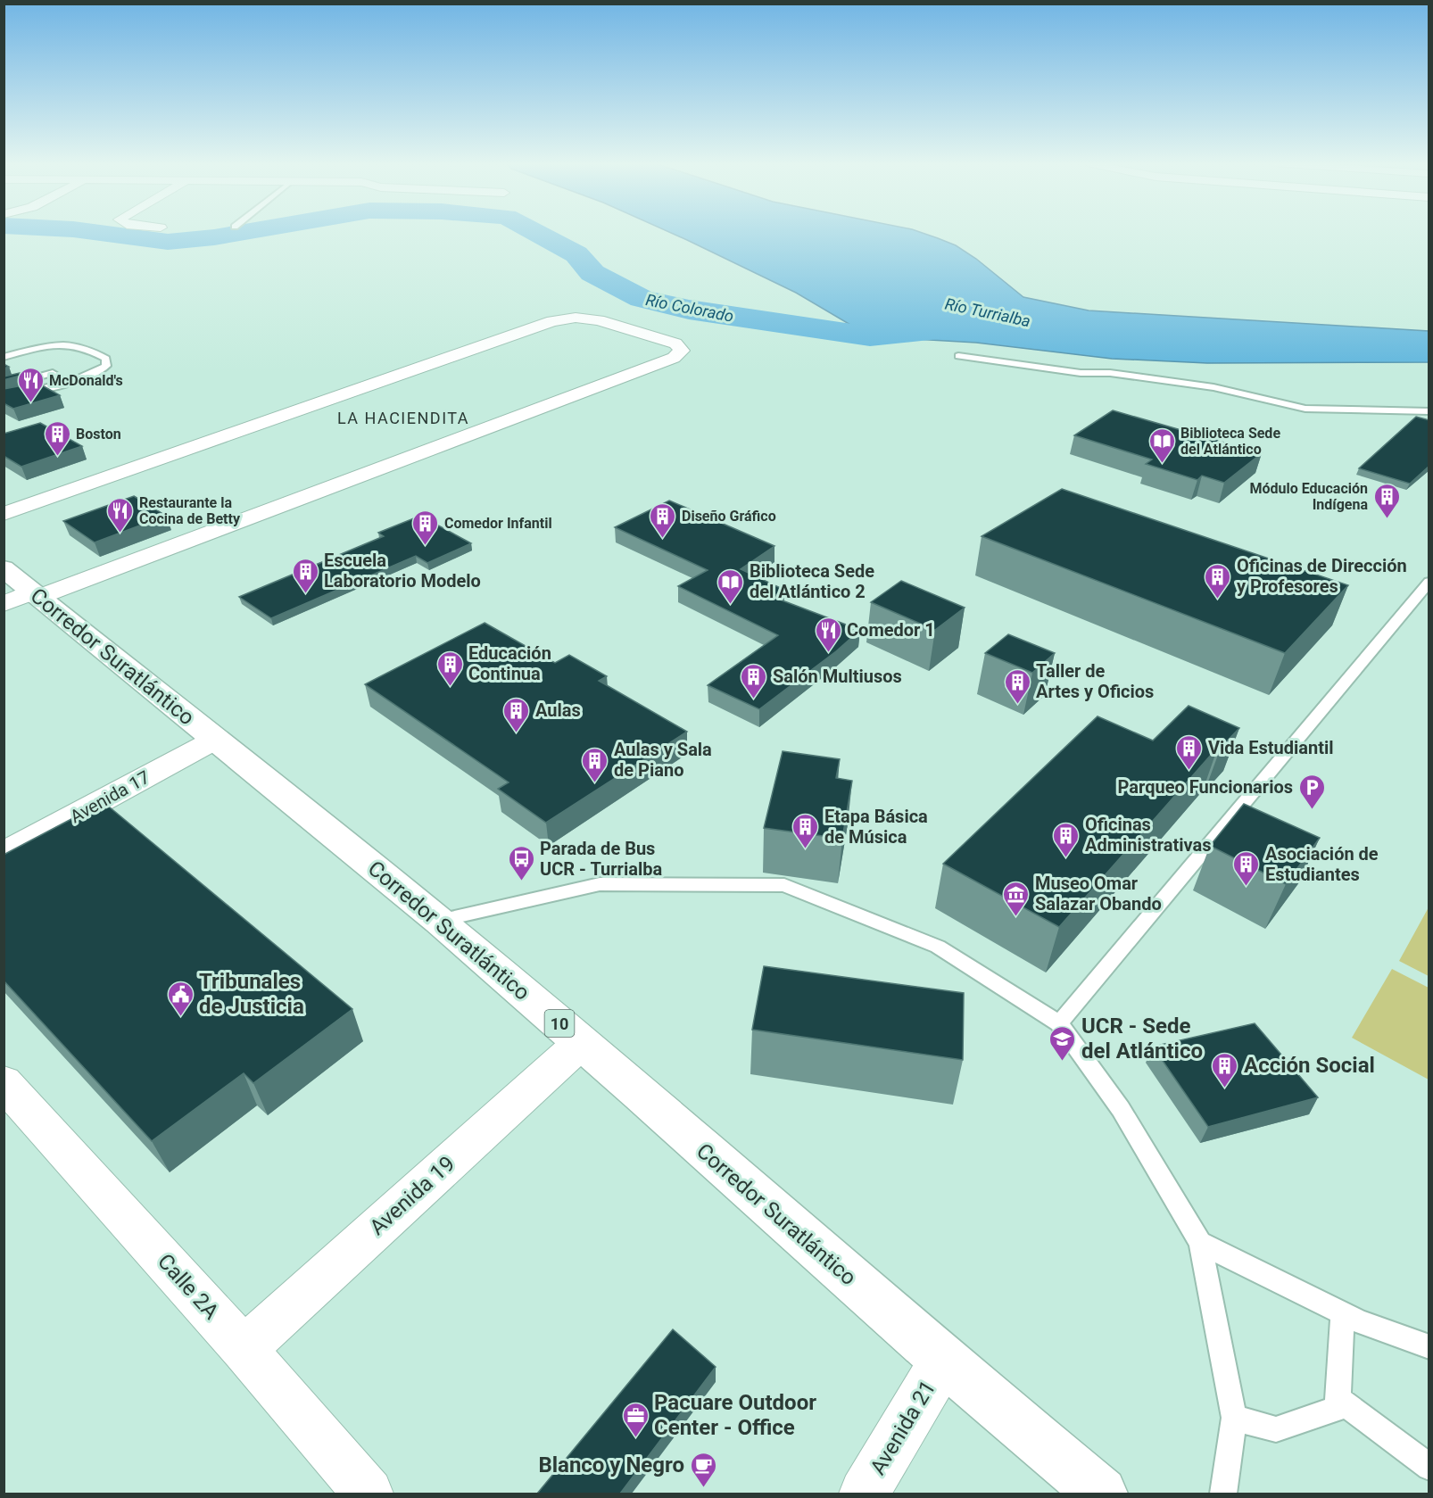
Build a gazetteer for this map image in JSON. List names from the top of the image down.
{
  "streets": {
    "main road": ["Corredor Suratlántico", "10"],
    "street": [
      "Avenida 17",
      "Avenida 19",
      "Calle 2A",
      "Avenida 21"
    ]
  },
  "crossings": [
    ["Corredor Suratlántico", "Avenida 17"],
    ["Corredor Suratlántico", "Avenida 19"],
    ["Corredor Suratlántico", "Avenida 21"],
    ["Avenida 19", "Calle 2A"]
  ],
  "districts": ["LA HACIENDITA"],
  "water": ["Río Colorado", "Río Turrialba"],
  "places": {
    "restaurant": ["McDonald's", "Restaurante la Cocina de Betty", "Comedor 1"],
    "building": [
      "Boston",
      "Módulo Educación Indígena",
      "Diseño Gráfico",
      "Comedor Infantil",
      "Escuela Laboratorio Modelo",
      "Oficinas de Dirección y Profesores",
      "Educación Continua",
      "Salón Multiusos",
      "Taller de Artes y Oficios",
      "Aulas",
      "Vida Estudiantil",
      "Aulas y Sala de Piano",
      "Etapa Básica de Música",
      "Oficinas Administrativas",
      "Asociación de Estudiantes",
      "Acción Social"
    ],
    "library": ["Biblioteca Sede del Atlántico", "Biblioteca Sede del Atlántico 2"],
    "parking": ["Parqueo Funcionarios"],
    "bus stop": ["Parada de Bus UCR - Turrialba"],
    "museum": ["Museo Omar Salazar Obando"],
    "public building": ["Tribunales de Justicia"],
    "school or university": ["UCR - Sede del Atlántico"],
    "office": ["Pacuare Outdoor Center - Office"],
    "cafe": ["Blanco y Negro"]
  }
}
